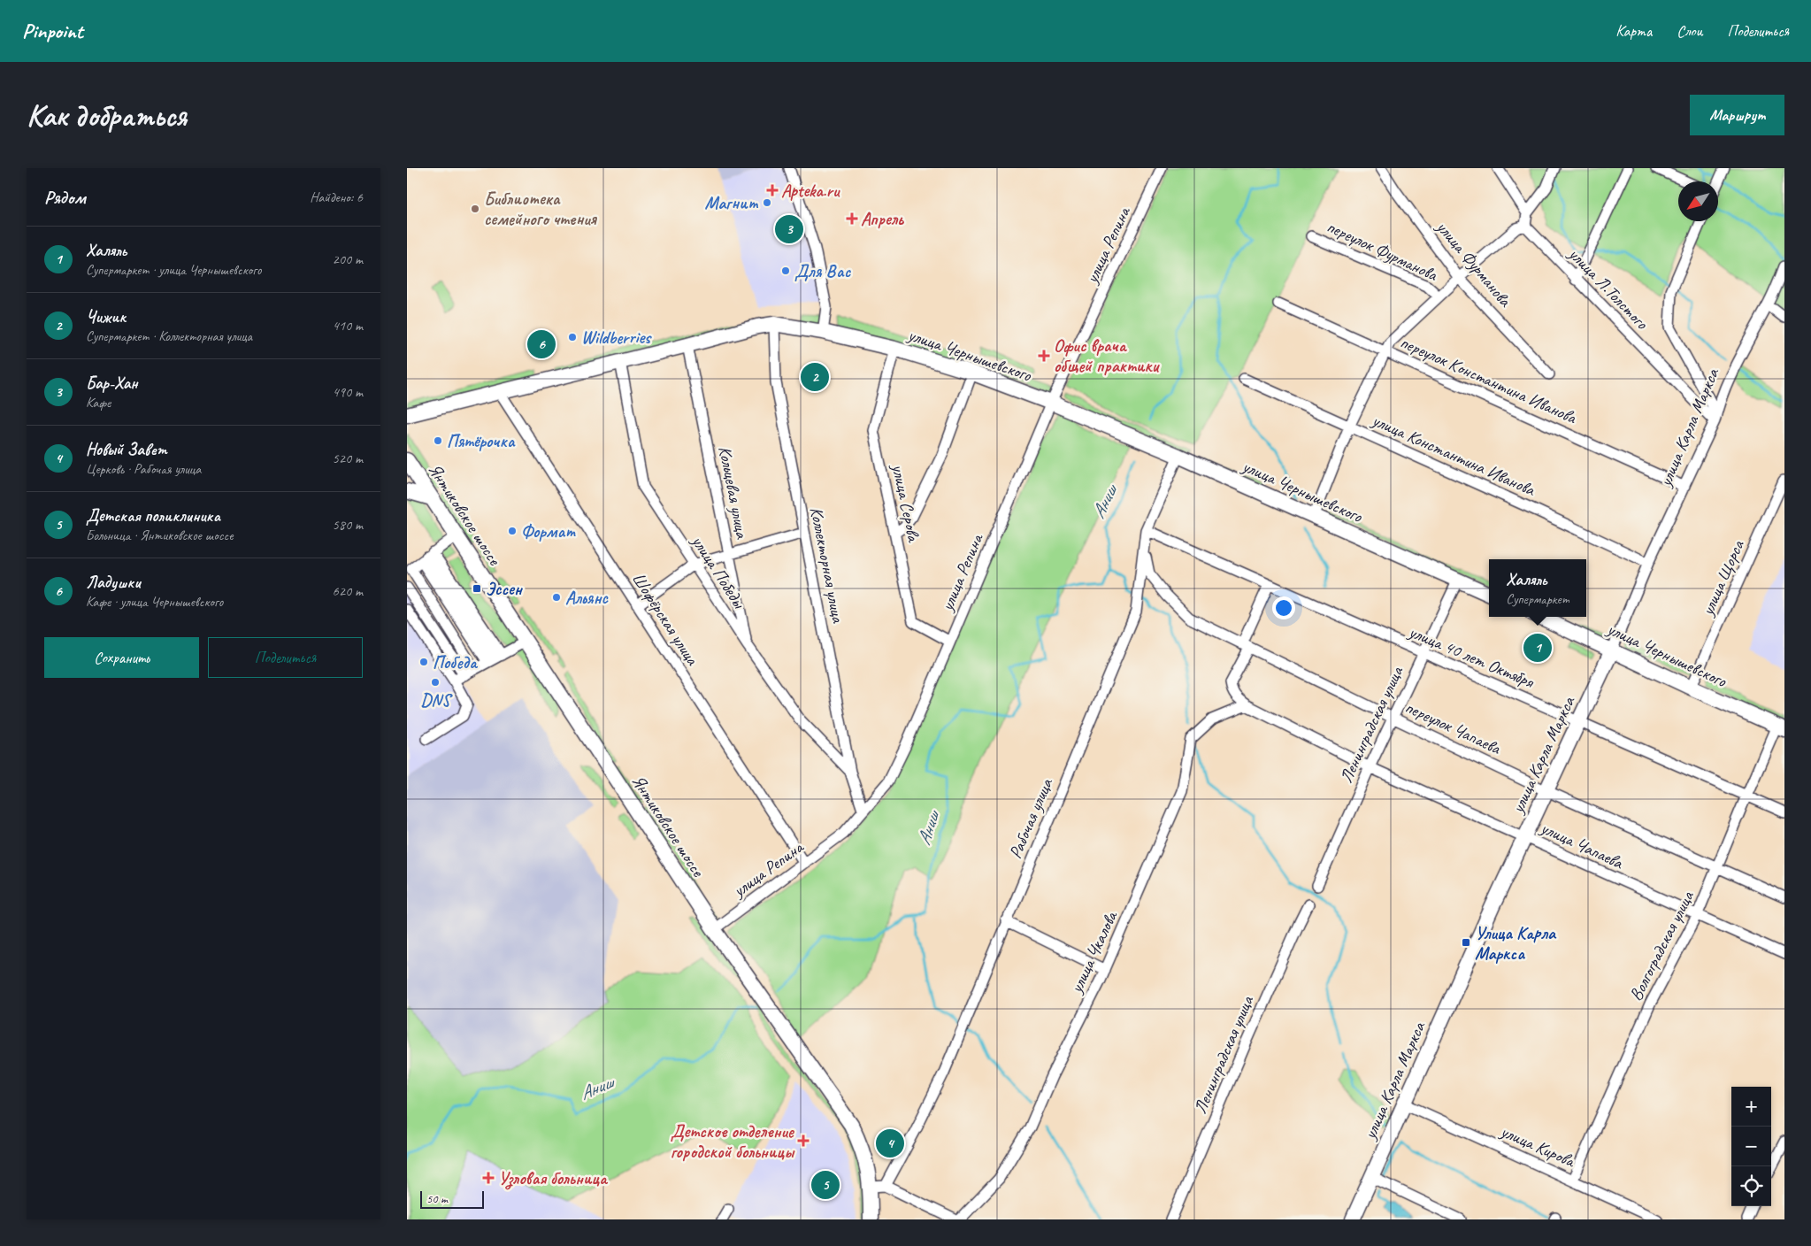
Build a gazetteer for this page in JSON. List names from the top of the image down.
{
  "streets": {
    "street": [
      "улица Репина",
      "переулок Фурманова",
      "улица Фурманова",
      "улица Л.Толстого",
      "улица Чернышевского",
      "переулок Константина Иванова",
      "улица Карла Маркса",
      "улица Константина Иванова",
      "Кольцевая улица",
      "улица Серова",
      "Янтиковское шоссе",
      "Коллекторная улица",
      "улица Победы",
      "улица Щорса",
      "Шофёрская улица",
      "улица 40 лет Октября",
      "Ленинградская улица",
      "переулок Чапаева",
      "Рабочая улица",
      "улица Чапаева",
      "Волгоградская улица",
      "улица Чкалова",
      "улица Кирова"
    ]
  },
  "crossings": [
    ["улица Репина", "улица Чернышевского"],
    ["улица Репина", "улица Серова"],
    ["улица Репина", "Янтиковское шоссе"],
    ["улица Репина", "Коллекторная улица"],
    ["улица Репина", "Шофёрская улица"],
    ["улица Л.Толстого", "улица Карла Маркса"],
    ["улица Чернышевского", "улица Карла Маркса"],
    ["улица Чернышевского", "Кольцевая улица"],
    ["улица Чернышевского", "улица Серова"],
    ["улица Чернышевского", "Коллекторная улица"],
    ["улица Чернышевского", "улица Победы"],
    ["улица Чернышевского", "улица Щорса"],
    ["улица Чернышевского", "Шофёрская улица"],
    ["улица Чернышевского", "Ленинградская улица"],
    ["улица Чернышевского", "Рабочая улица"],
    ["улица Чернышевского", "Волгоградская улица"],
    ["переулок Константина Иванова", "улица Карла Маркса"],
    ["улица Карла Маркса", "улица Константина Иванова"],
    ["улица Карла Маркса", "улица 40 лет Октября"],
    ["улица Карла Маркса", "переулок Чапаева"],
    ["улица Карла Маркса", "улица Чапаева"],
    ["улица Карла Маркса", "улица Кирова"],
    ["Кольцевая улица", "улица Победы"],
    ["Коллекторная улица", "улица Победы"],
    ["улица 40 лет Октября", "Ленинградская улица"],
    ["улица 40 лет Октября", "Рабочая улица"],
    ["улица 40 лет Октября", "улица Чапаева"],
    ["улица 40 лет Октября", "Волгоградская улица"],
    ["Ленинградская улица", "переулок Чапаева"],
    ["Ленинградская улица", "улица Чапаева"],
    ["переулок Чапаева", "Рабочая улица"],
    ["переулок Чапаева", "улица Чапаева"],
    ["переулок Чапаева", "Волгоградская улица"],
    ["улица Чапаева", "Волгоградская улица"],
    ["улица Чапаева", "улица Чкалова"],
    ["Волгоградская улица", "улица Кирова"]
  ],
  "water": ["Аниш"],
  "places": {
    "health": [
      "Apteka.ru",
      "Апрель",
      "Офис врача общей практики",
      "Детское отделение городской больницы",
      "Узловая больница"
    ],
    "other": [
      "Магнит",
      "Библиотека семейного чтения",
      "Для Вас",
      "Wildberries",
      "Пятёрочка",
      "Формат",
      "Альянс",
      "Победа",
      "DNS"
    ],
    "transit": ["Эссен", "Улица Карла Маркса"]
  },
  "scale_bar": "50 m",
  "north": "bottom left",
  "page": {
    "header": "Pinpoint",
    "nav": ["Карта", "Слои", "Поделиться"],
    "buttons": [
      "Маршрут",
      ["Сохранить", "Поделиться"]
    ],
    "title": "Как добраться",
    "heading": ["Рядом", "Найдено: 6"],
    "pins": [
      "3",
      "6",
      "2",
      "1",
      "4",
      "5"
    ],
    "list": [
      {
        "mark": "1",
        "name": "Халяль",
        "note": "Супермаркет · улица Чернышевского",
        "value": "200 m"
      },
      {
        "mark": "2",
        "name": "Чижик",
        "note": "Супермаркет · Коллекторная улица",
        "value": "410 m"
      },
      {
        "mark": "3",
        "name": "Бар-Хан",
        "note": "Кафе",
        "value": "490 m"
      },
      {
        "mark": "4",
        "name": "Новый Завет",
        "note": "Церковь · Рабочая улица",
        "value": "520 m"
      },
      {
        "mark": "5",
        "name": "Детская поликлиника",
        "note": "Больница · Янтиковское шоссе",
        "value": "580 m"
      },
      {
        "mark": "6",
        "name": "Ладушки",
        "note": "Кафе · улица Чернышевского",
        "value": "620 m"
      }
    ],
    "popup": ["Халяль", "Супермаркет"],
    "map_buttons": ["+", "−"],
    "scale": "50 m"
  }
}
